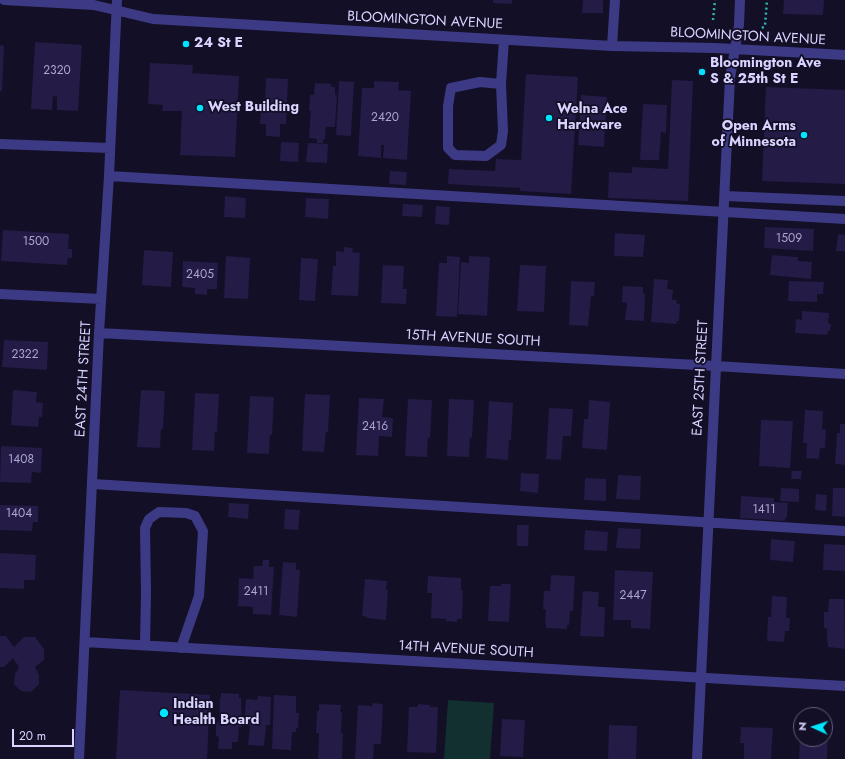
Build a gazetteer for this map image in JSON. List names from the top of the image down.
{
  "streets": {
    "street": [
      "BLOOMINGTON AVENUE",
      "15TH AVENUE SOUTH",
      "EAST 25TH STREET",
      "EAST 24TH STREET",
      "14TH AVENUE SOUTH"
    ]
  },
  "crossings": [
    ["BLOOMINGTON AVENUE", "EAST 25TH STREET"],
    ["BLOOMINGTON AVENUE", "EAST 24TH STREET"],
    ["15TH AVENUE SOUTH", "EAST 25TH STREET"],
    ["15TH AVENUE SOUTH", "EAST 24TH STREET"],
    ["EAST 25TH STREET", "14TH AVENUE SOUTH"],
    ["EAST 24TH STREET", "14TH AVENUE SOUTH"]
  ],
  "places": [
    "24 St E",
    "Bloomington Ave S & 25th St E",
    "West Building",
    "Welna Ace Hardware",
    "Open Arms of Minnesota",
    "Indian Health Board"
  ],
  "house_numbers": [
    "2320",
    "2420",
    "1509",
    "1500",
    "2405",
    "2322",
    "2416",
    "1408",
    "1411",
    "1404",
    "2411",
    "2447"
  ],
  "scale_bar": "20 m",
  "north": "left"
}
